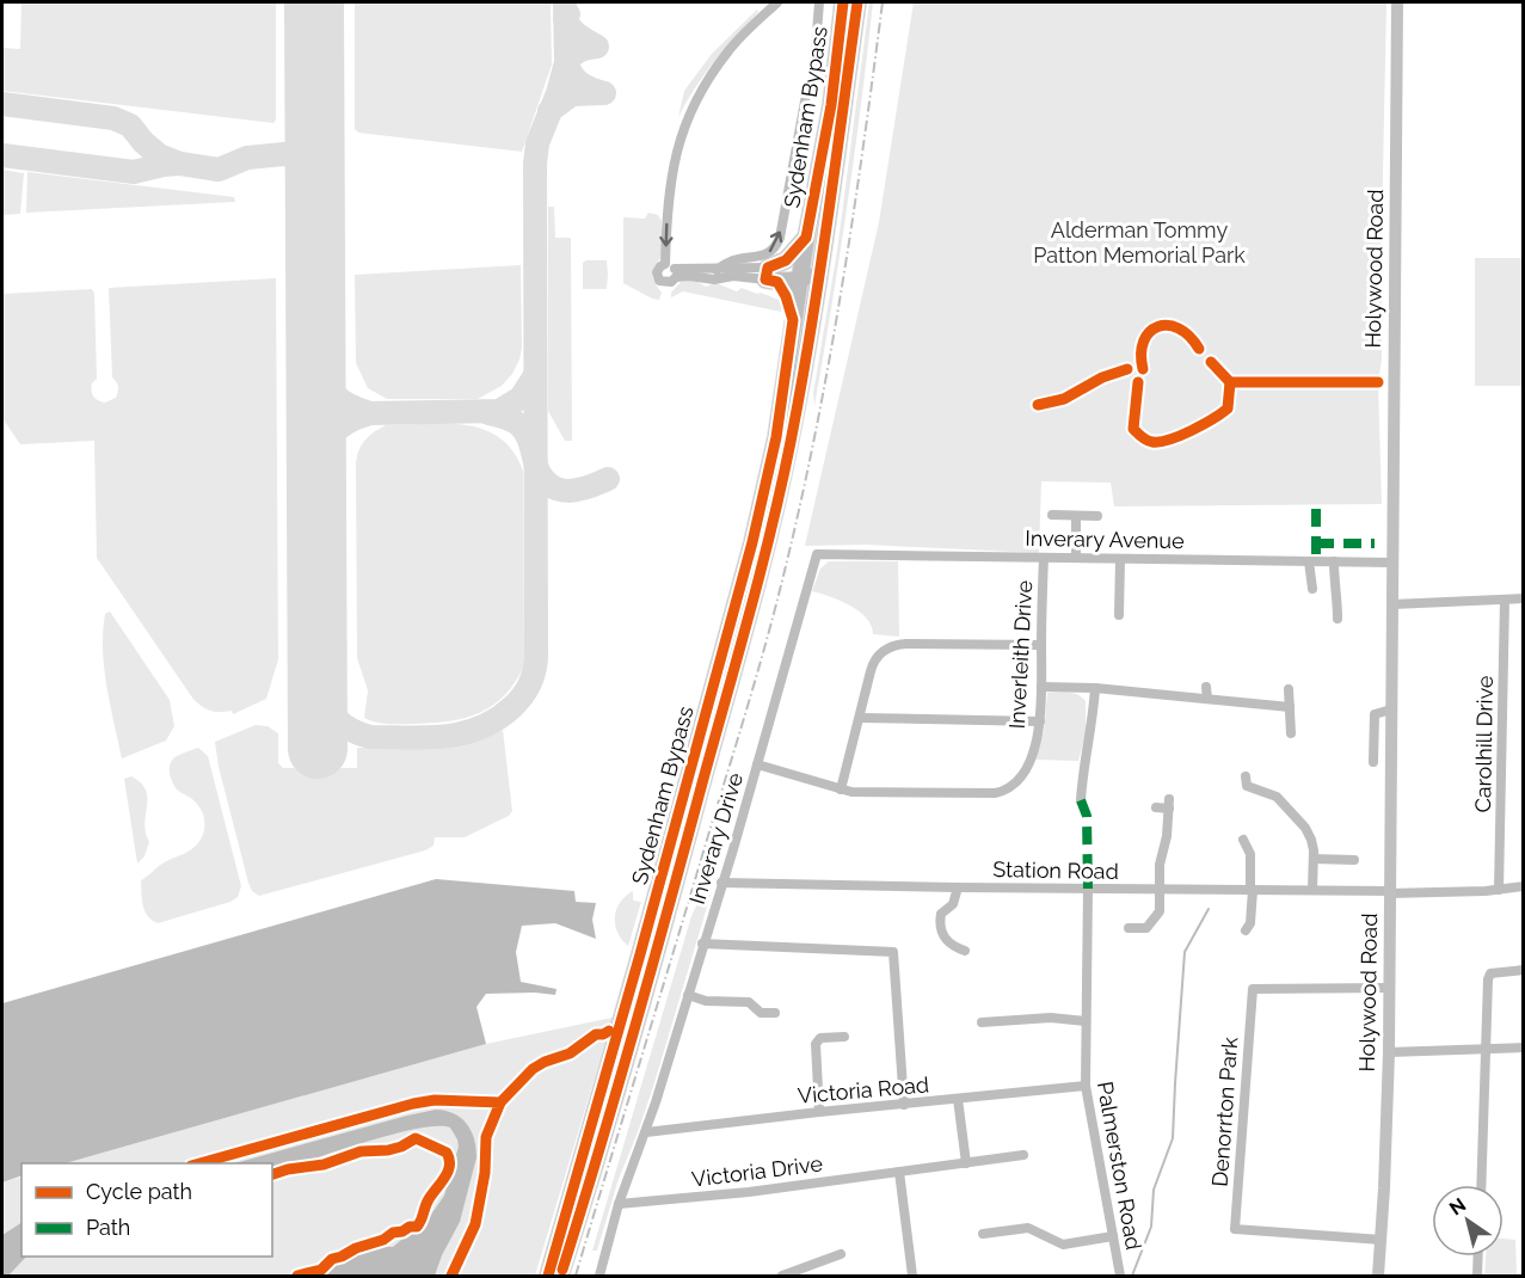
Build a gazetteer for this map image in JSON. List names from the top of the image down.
{
  "streets": {
    "highway": ["Sydenham Bypass"],
    "main road": ["Holywood Road"],
    "street": [
      "Inverary Avenue",
      "Inverleith Drive",
      "Carolhill Drive",
      "Inverary Drive",
      "Station Road",
      "Victoria Road",
      "Denorrton Park",
      "Palmerston Road",
      "Victoria Drive"
    ]
  },
  "crossings": [
    ["Holywood Road", "Inverary Avenue"],
    ["Holywood Road", "Station Road"],
    ["Holywood Road", "Denorrton Park"],
    ["Inverary Avenue", "Inverleith Drive"],
    ["Inverary Avenue", "Inverary Drive"],
    ["Inverleith Drive", "Inverary Drive"],
    ["Carolhill Drive", "Station Road"],
    ["Inverary Drive", "Station Road"],
    ["Inverary Drive", "Victoria Road"],
    ["Inverary Drive", "Victoria Drive"],
    ["Station Road", "Palmerston Road"],
    ["Victoria Road", "Palmerston Road"]
  ],
  "parks": ["Alderman Tommy Patton Memorial Park"],
  "legend": ["Cycle path", "Path"],
  "north": "top left"
}
